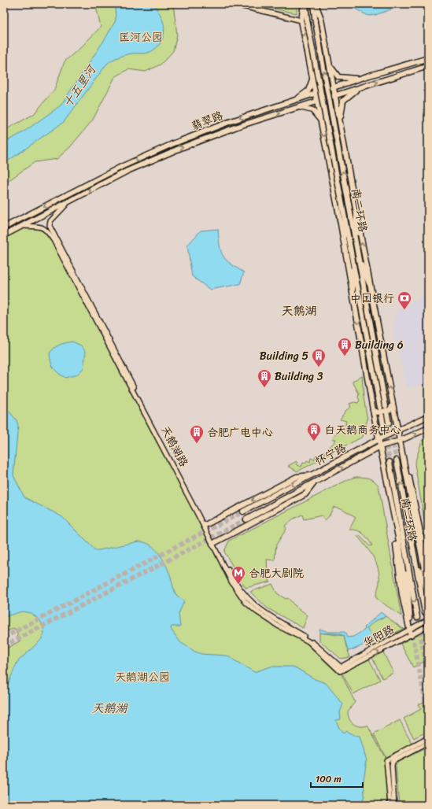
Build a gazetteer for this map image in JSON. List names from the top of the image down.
{
  "streets": {
    "main road": ["翡翠路", "南二环路", "怀宁路"],
    "street": ["天鹅湖路", "华阳路"]
  },
  "crossings": [
    ["翡翠路", "天鹅湖路"],
    ["天鹅湖路", "华阳路"]
  ],
  "districts": ["天鹅湖"],
  "water": ["十五里河", "天鹅湖"],
  "parks": ["匡河公园", "天鹅湖公园"],
  "places": {
    "bank": ["中国银行"],
    "building": [
      "Building 6",
      "Building 5",
      "Building 3",
      "白天鹅商务中心",
      "合肥广电中心"
    ],
    "metro station": ["合肥大剧院"]
  },
  "scale_bar": "100 m"
}
